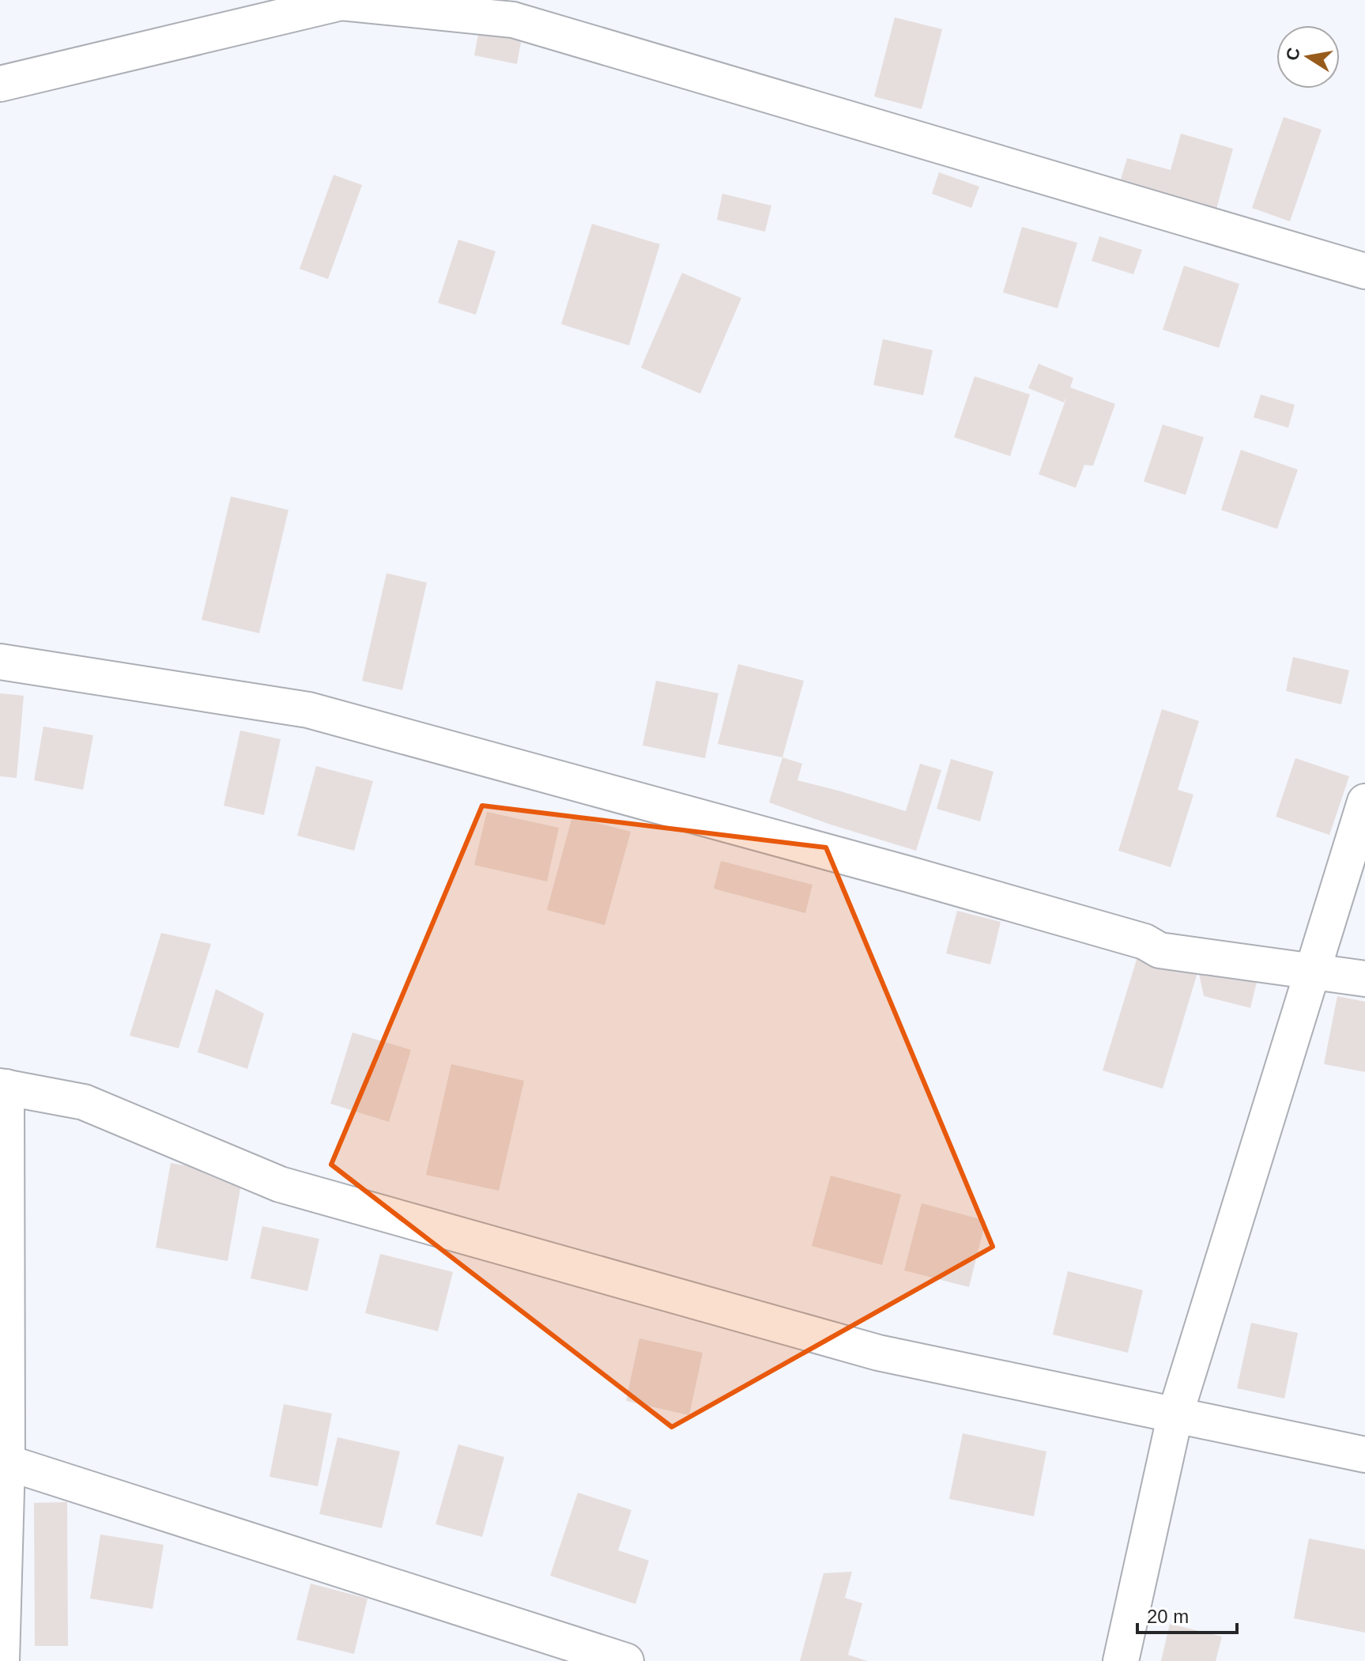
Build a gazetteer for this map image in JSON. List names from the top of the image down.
{
  "scale_bar": "20 m",
  "north": "left"
}
